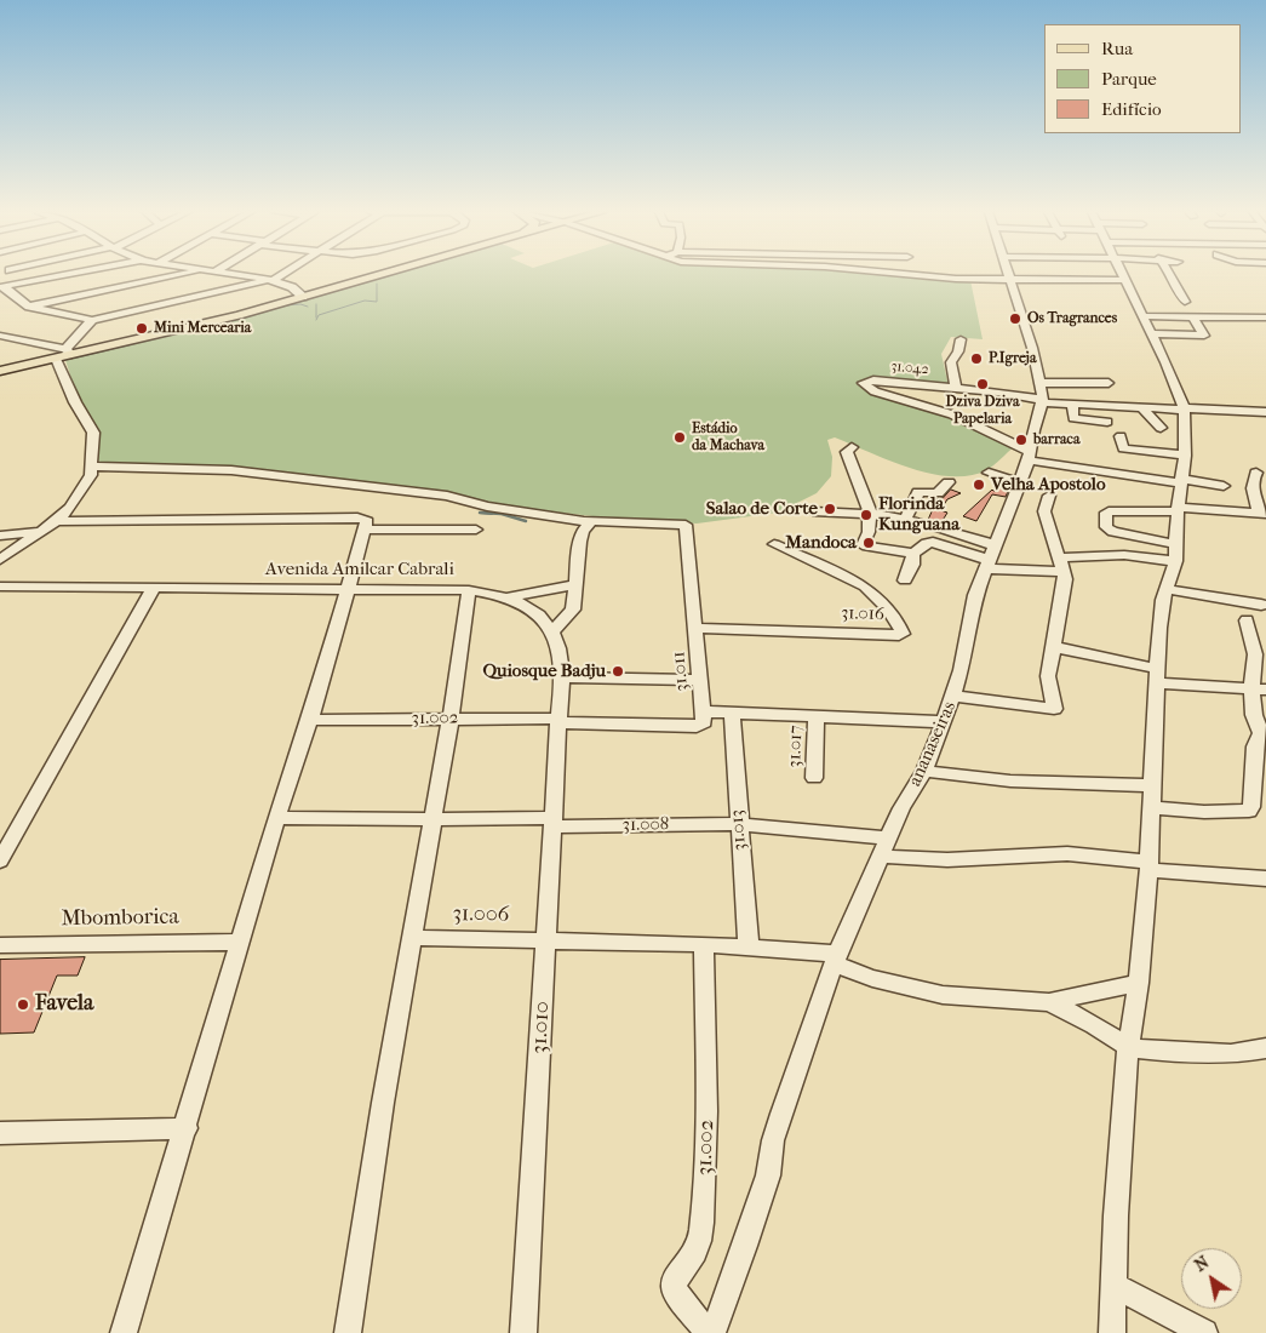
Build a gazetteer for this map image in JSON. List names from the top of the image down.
{
  "streets": {
    "street": [
      "31.042",
      "Avenida Amilcar Cabrali",
      "31.016",
      "31.011",
      "31.002",
      "ananaseiras",
      "31.017",
      "31.008",
      "31.013",
      "31.006",
      "Mbomborica",
      "31.010"
    ]
  },
  "crossings": [
    ["31.042", "ananaseiras"],
    ["Avenida Amilcar Cabrali", "31.010"],
    ["31.016", "31.011"],
    ["31.011", "31.002"],
    ["31.002", "31.006"],
    ["31.002", "31.010"],
    ["ananaseiras", "31.008"],
    ["ananaseiras", "31.006"],
    ["31.008", "31.013"],
    ["31.008", "31.010"],
    ["31.013", "31.006"],
    ["31.006", "31.010"]
  ],
  "places": [
    "Os Tragrances",
    "Mini Mercearia",
    "P.Igreja",
    "Dziva Dziva Papelaria",
    "Estádio da Machava",
    "barraca",
    "Velha Apostolo",
    "Salao de Corte",
    "Florinda Kunguana",
    "Mandoca",
    "Quiosque Badju",
    "Favela"
  ],
  "legend": ["Rua", "Parque", "Edifício"],
  "north": "top left"
}
